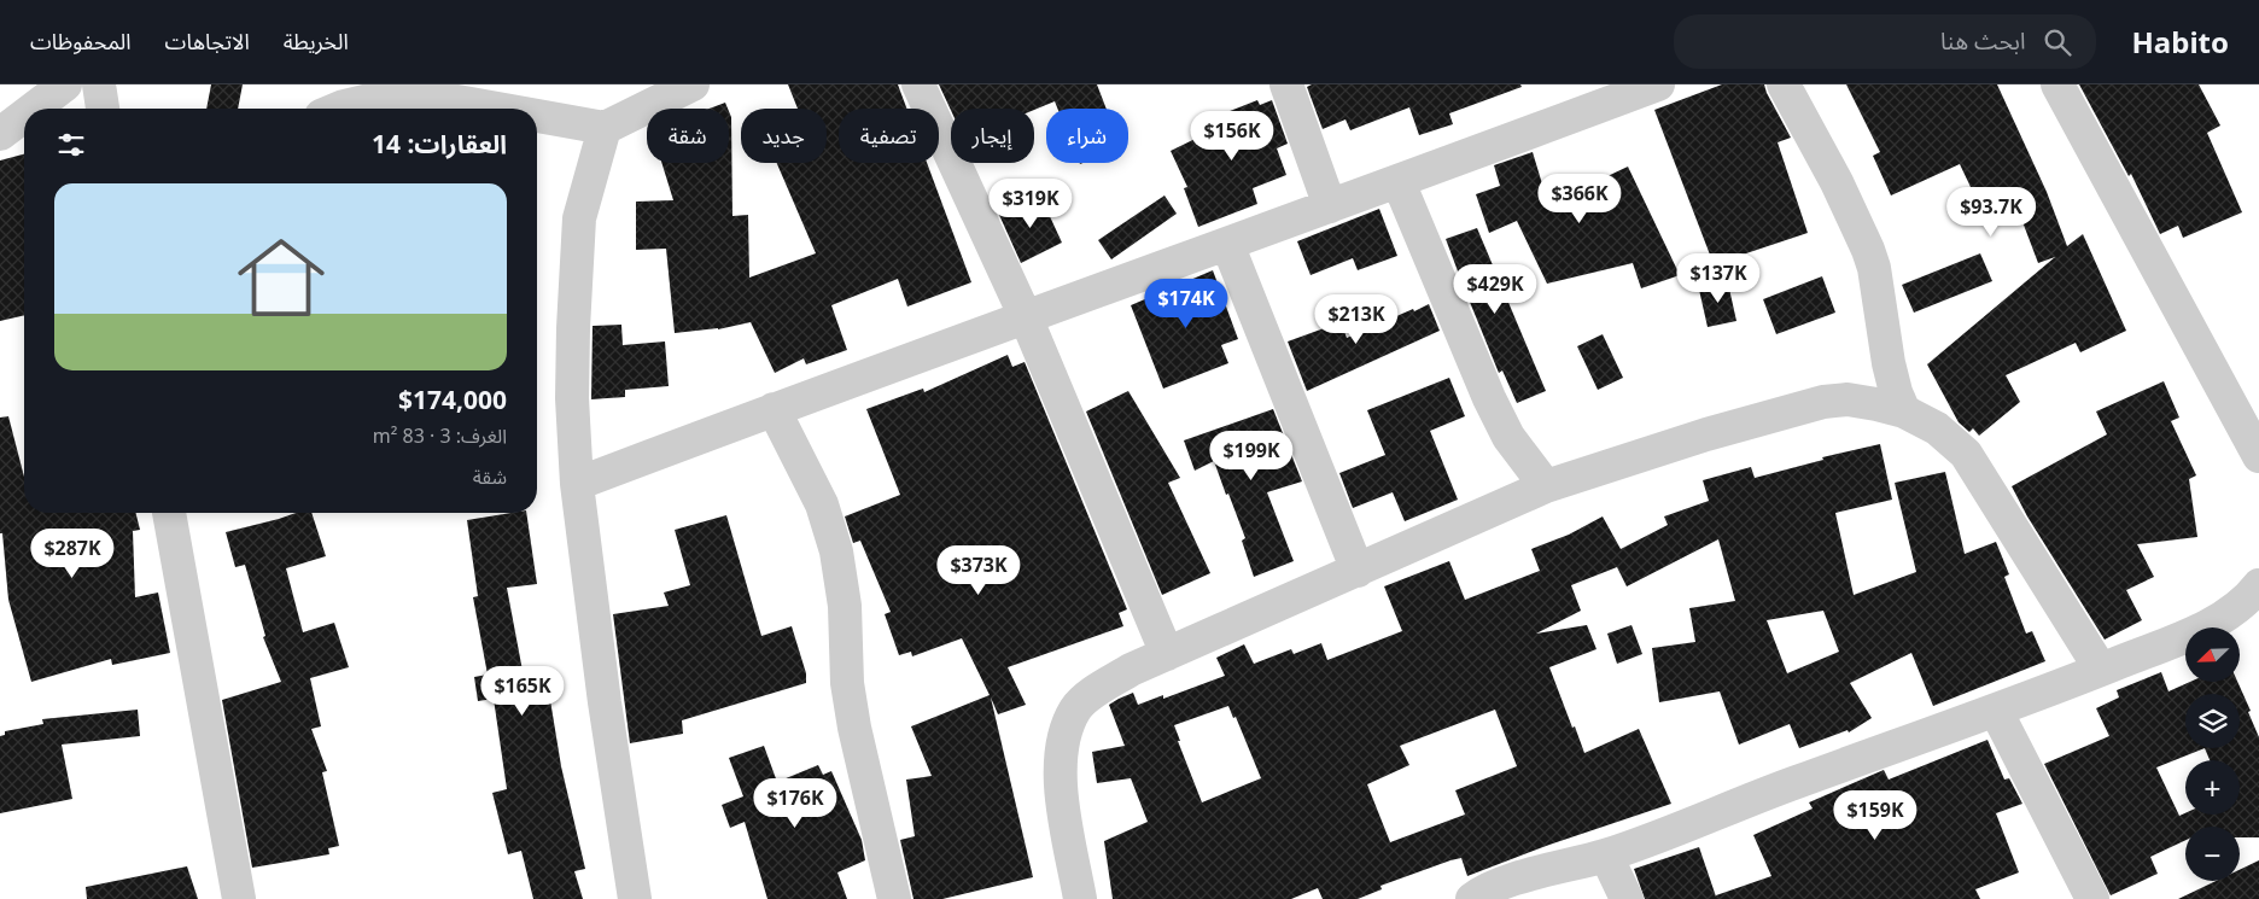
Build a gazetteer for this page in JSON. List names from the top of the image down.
{
  "north": "bottom left",
  "page": {
    "header": "Habito",
    "search": "ابحث هنا",
    "nav": ["الخريطة", "الاتجاهات", "المحفوظات"],
    "chip": [
      "شراء",
      "إيجار",
      "تصفية",
      "جديد",
      "شقة"
    ],
    "heading": "العقارات: 14",
    "price": [
      "$156K",
      "$366K",
      "$319K",
      "$93.7K",
      "$137K",
      "$429K",
      "$174K",
      "$213K",
      "$199K",
      "$287K",
      "$373K",
      "$165K",
      "$176K",
      "$159K"
    ],
    "list": [
      {
        "name": "$174,000",
        "note": "الغرف: 3 · 83 m² · شقة"
      }
    ],
    "map_buttons": ["+", "−"]
  }
}
